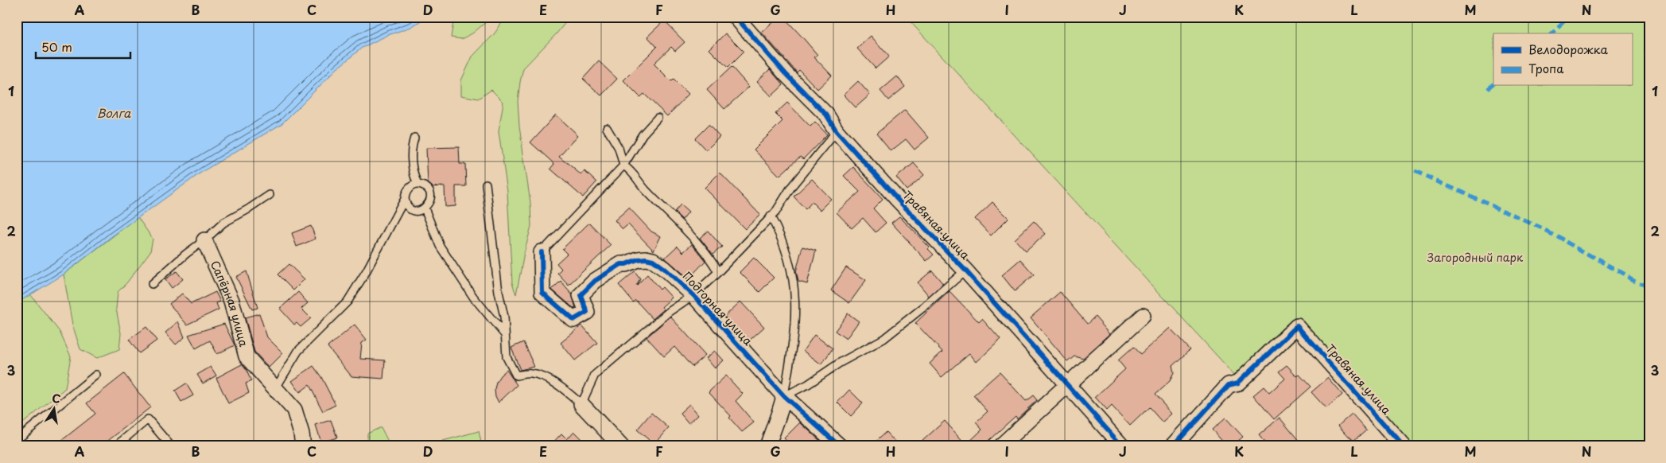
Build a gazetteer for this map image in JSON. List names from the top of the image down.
{
  "streets": {
    "street": ["Травяная улица", "Сапёрная улица", "Подгорная улица"]
  },
  "water": ["Волга"],
  "parks": ["Загородный парк"],
  "legend": ["Велодорожка", "Тропа"],
  "scale_bar": "50 m",
  "north": "top",
  "grid": {
    "columns": [
      "A",
      "B",
      "C",
      "D",
      "E",
      "F",
      "G",
      "H",
      "I",
      "J",
      "K",
      "L",
      "M",
      "N"
    ],
    "rows": ["1", "2", "3"]
  }
}
